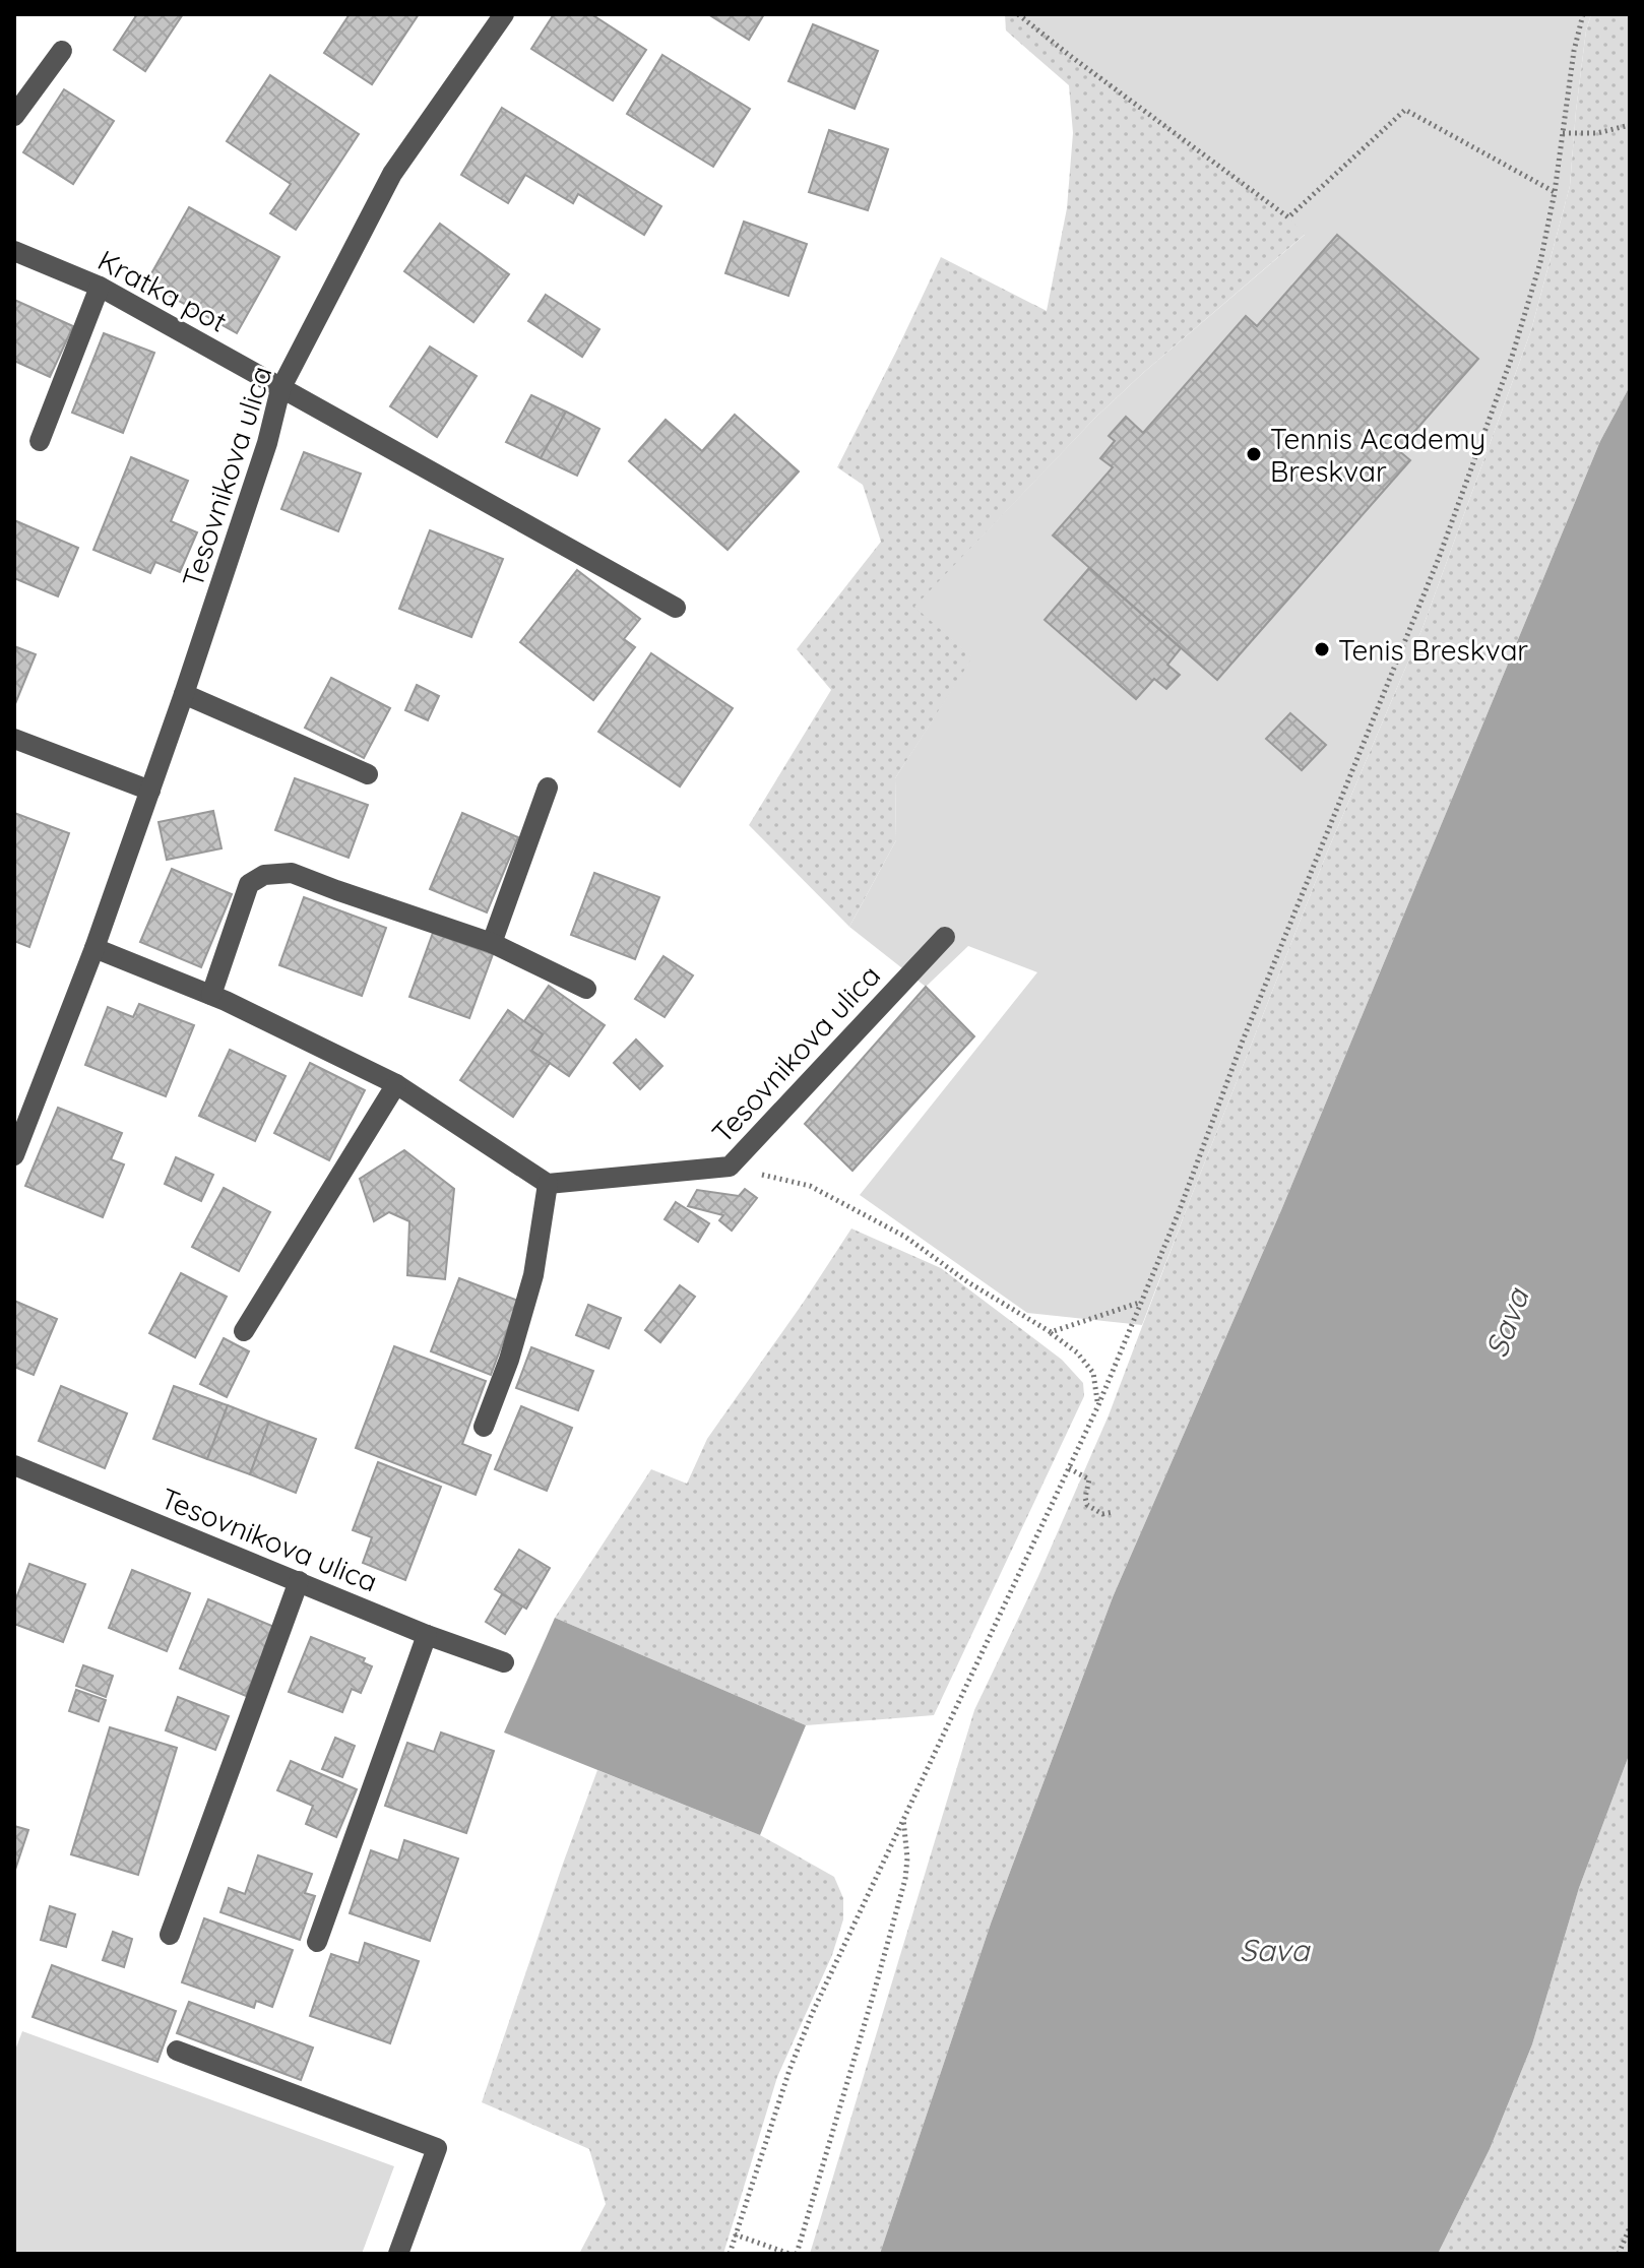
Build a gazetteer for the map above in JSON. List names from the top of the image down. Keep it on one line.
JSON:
{"streets":{"street":["Kratka pot","Tesovnikova ulica"]},"crossings":[["Kratka pot","Tesovnikova ulica"]],"water":["Sava"],"places":["Tennis Academy Breskvar","Tenis Breskvar"]}
